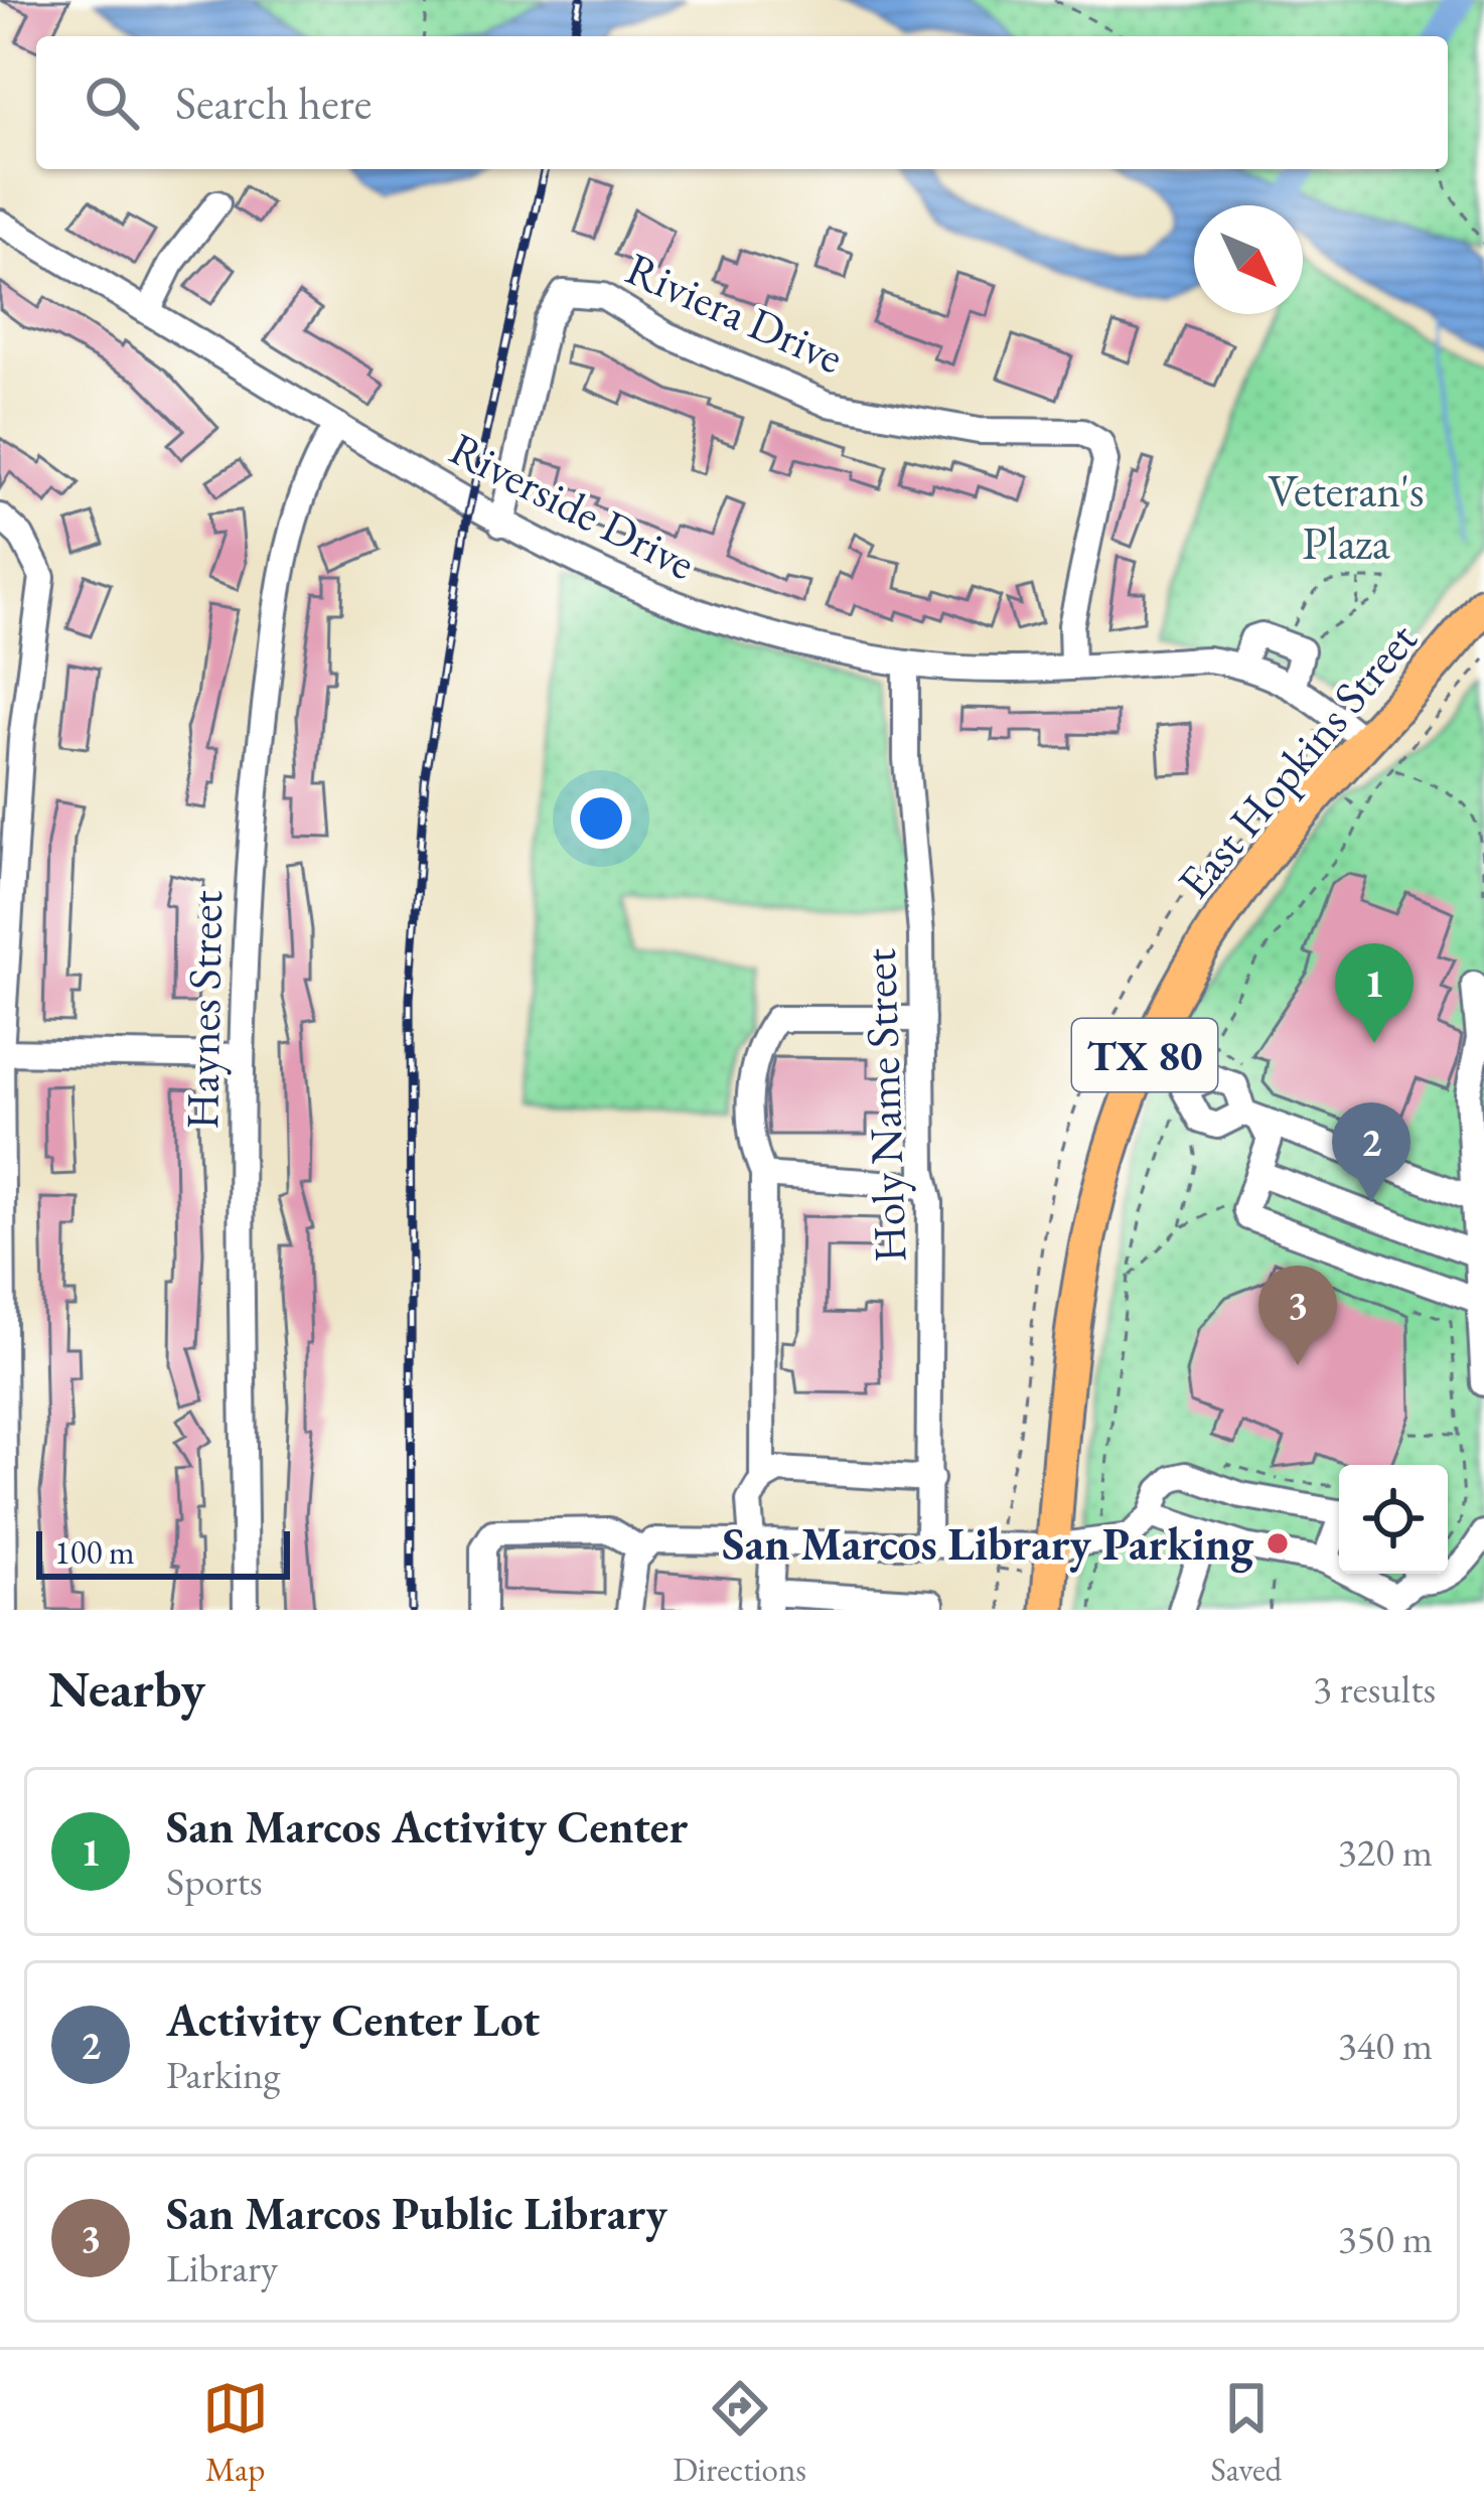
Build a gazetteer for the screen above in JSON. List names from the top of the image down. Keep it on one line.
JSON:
{"streets":{"main road":["East Hopkins Street","TX 80"],"street":["Riviera Drive","Riverside Drive","Haynes Street","Holy Name Street"]},"crossings":[["Riviera Drive","Riverside Drive"],["Riverside Drive","East Hopkins Street"],["Riverside Drive","Haynes Street"],["Riverside Drive","Holy Name Street"]],"parks":["Veteran's Plaza"],"places":["San Marcos Library Parking"],"scale_bar":"100 m","north":"bottom right","page":{"search":"Search here","pins":["1","2","3"],"scale":"100 m","heading":["Nearby","3 results"],"list":[{"mark":"1","name":"San Marcos Activity Center","note":"Sports","value":"320 m"},{"mark":"2","name":"Activity Center Lot","note":"Parking","value":"340 m"},{"mark":"3","name":"San Marcos Public Library","note":"Library","value":"350 m"}],"nav":["Map","Directions","Saved"]}}
